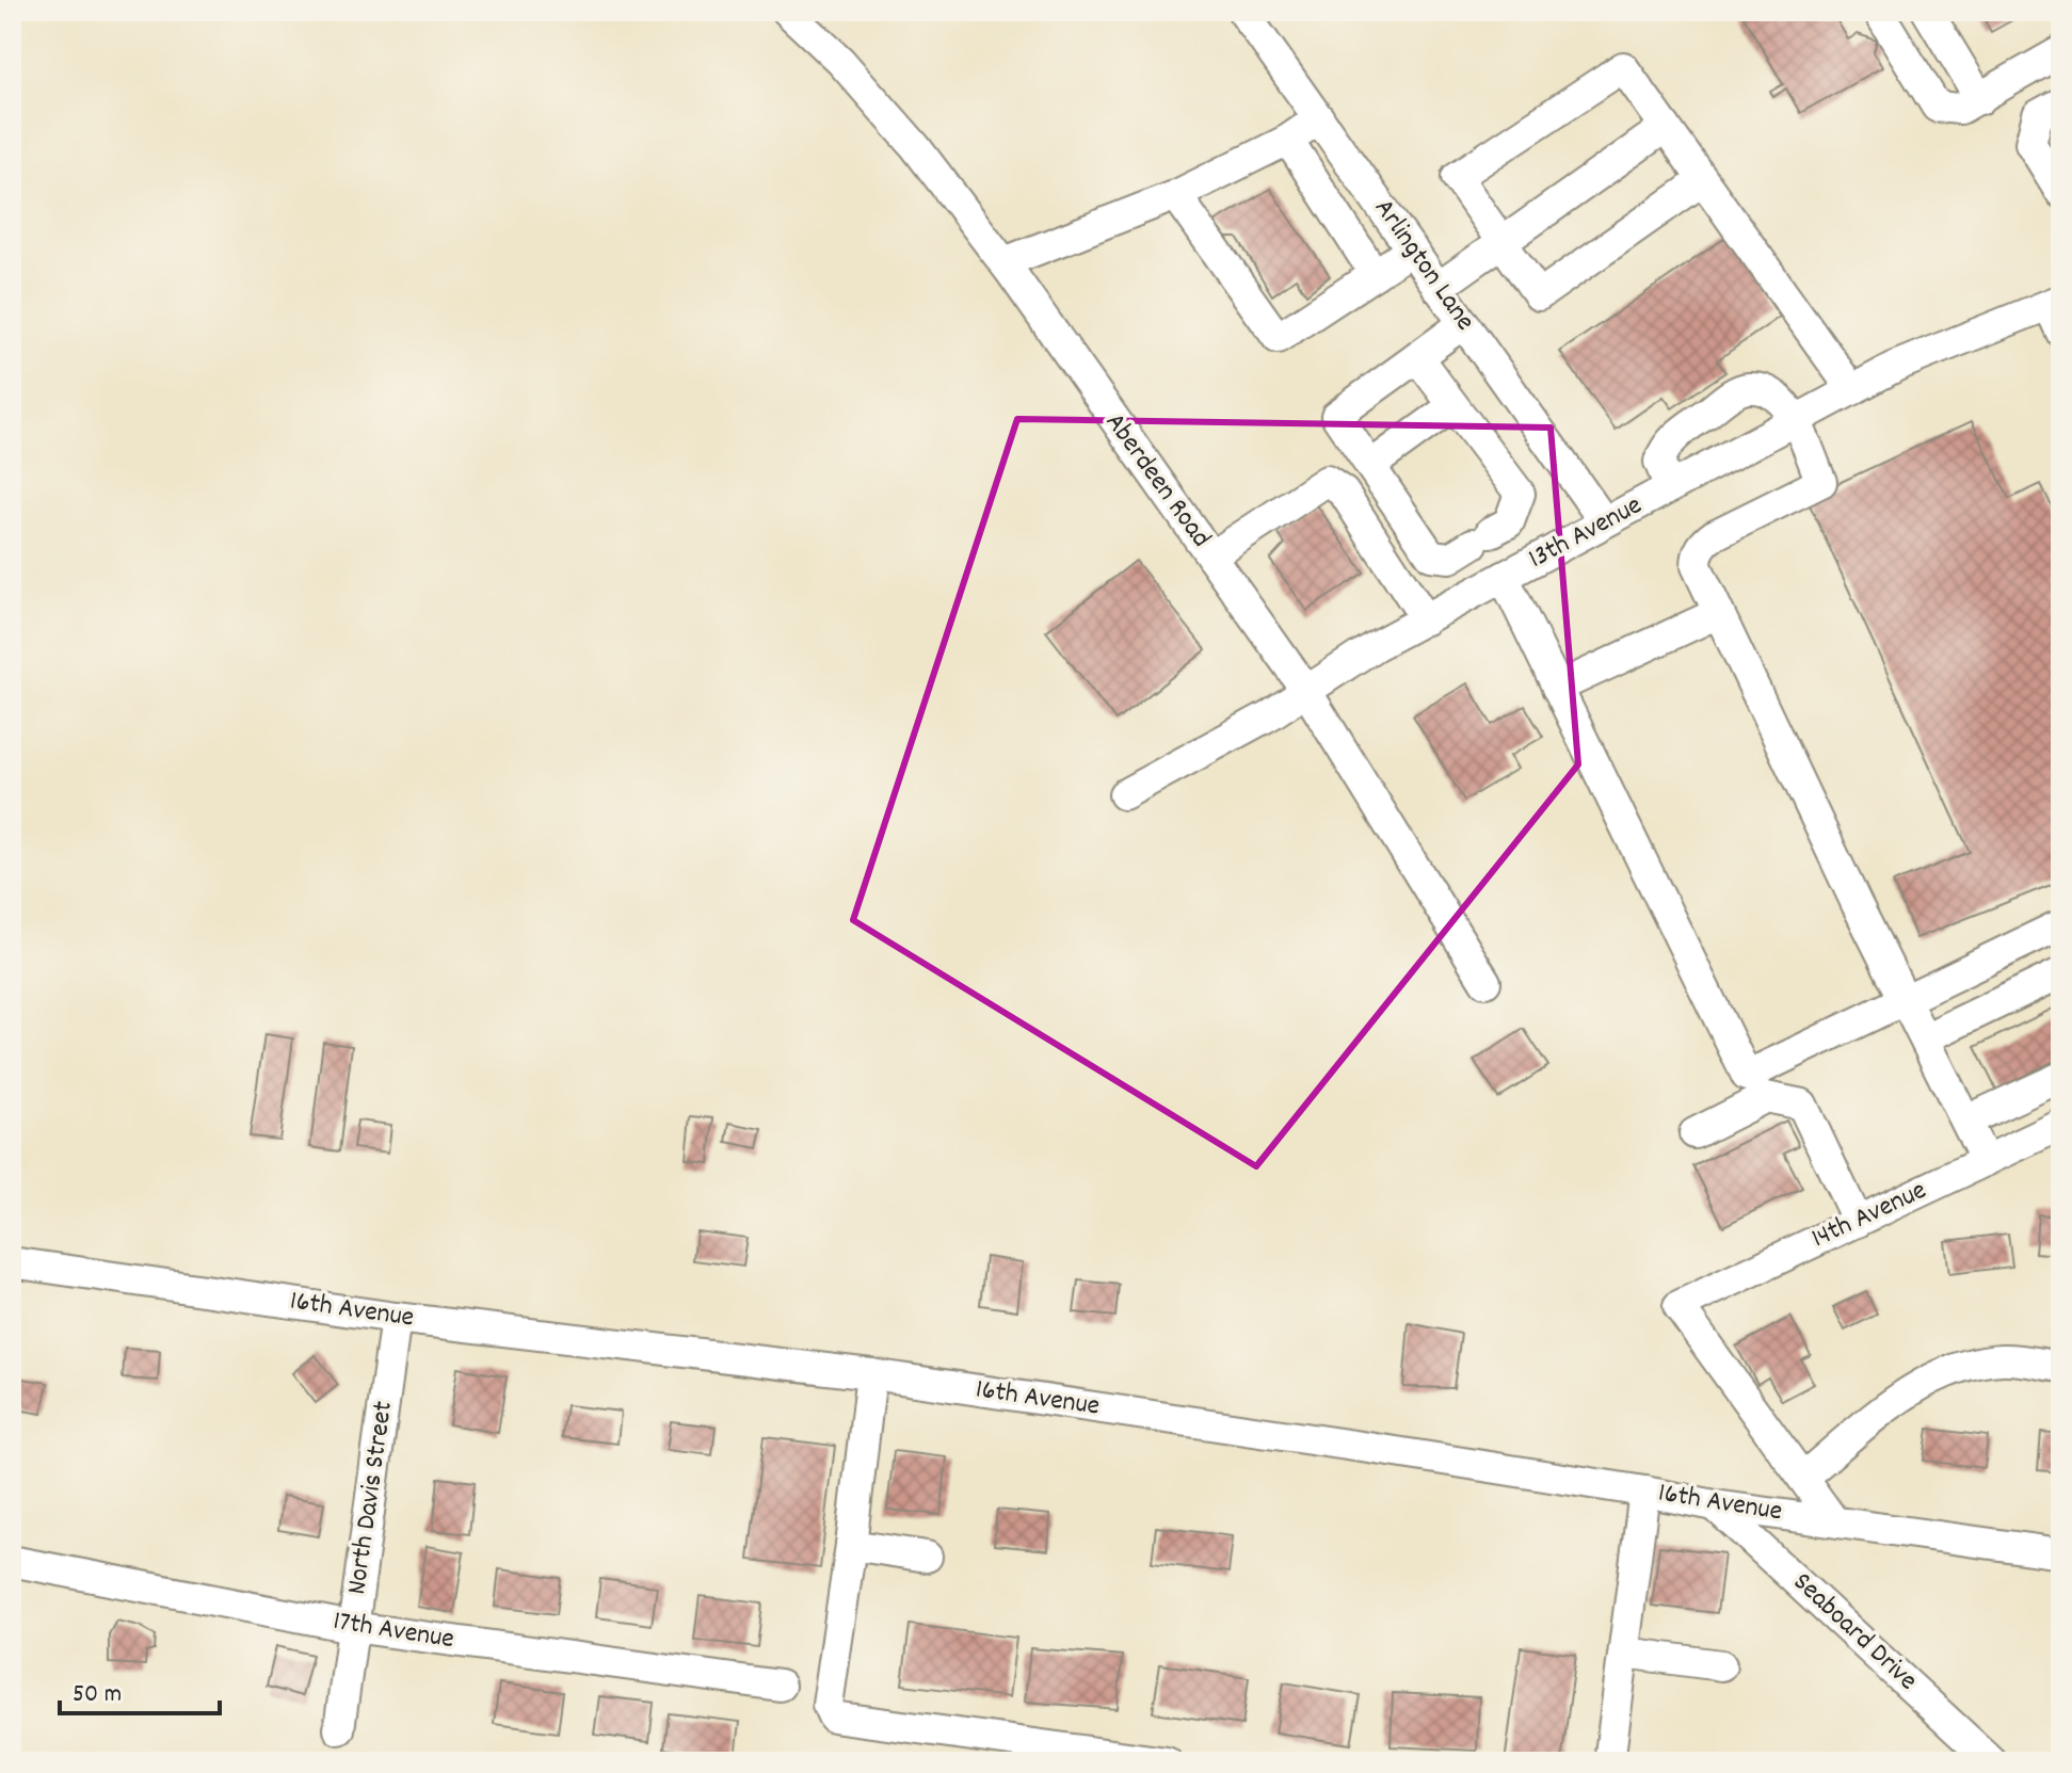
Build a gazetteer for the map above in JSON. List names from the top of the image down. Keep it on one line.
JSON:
{"streets":{"street":["Arlington Lane","Aberdeen Road","13th Avenue","14th Avenue","16th Avenue","North Davis Street","17th Avenue","Seaboard Drive"]},"crossings":[["Arlington Lane","13th Avenue"],["Aberdeen Road","13th Avenue"],["16th Avenue","North Davis Street"],["16th Avenue","Seaboard Drive"],["North Davis Street","17th Avenue"]],"scale_bar":"50 m"}
